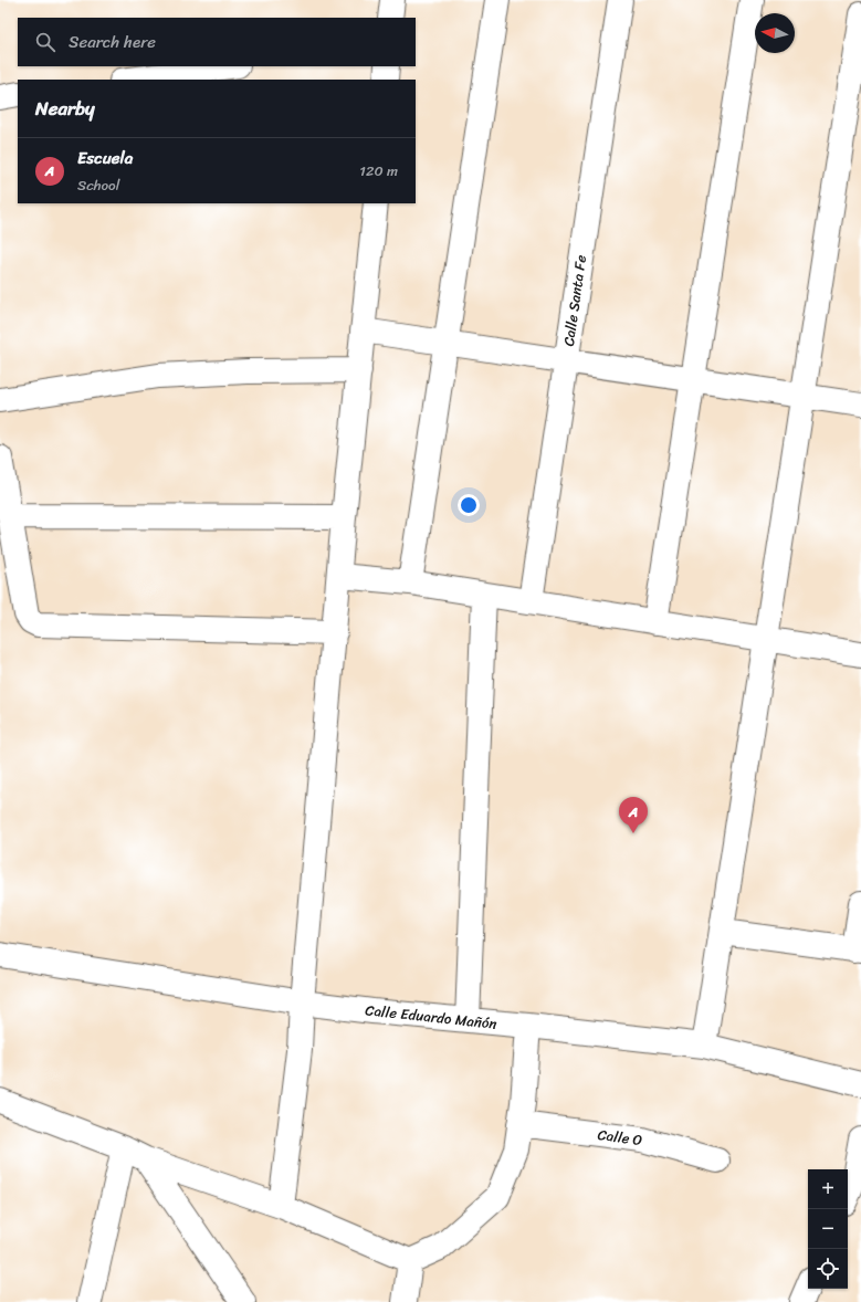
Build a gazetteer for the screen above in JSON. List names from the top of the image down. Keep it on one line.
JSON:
{"streets":{"street":["Calle Santa Fe","Calle Eduardo Mañón","Calle O"]},"north":"left","page":{"search":"Search here","heading":"Nearby","list":[{"mark":"A","name":"Escuela","note":"School","value":"120 m"}],"pins":"A","map_buttons":["+","−"]}}
